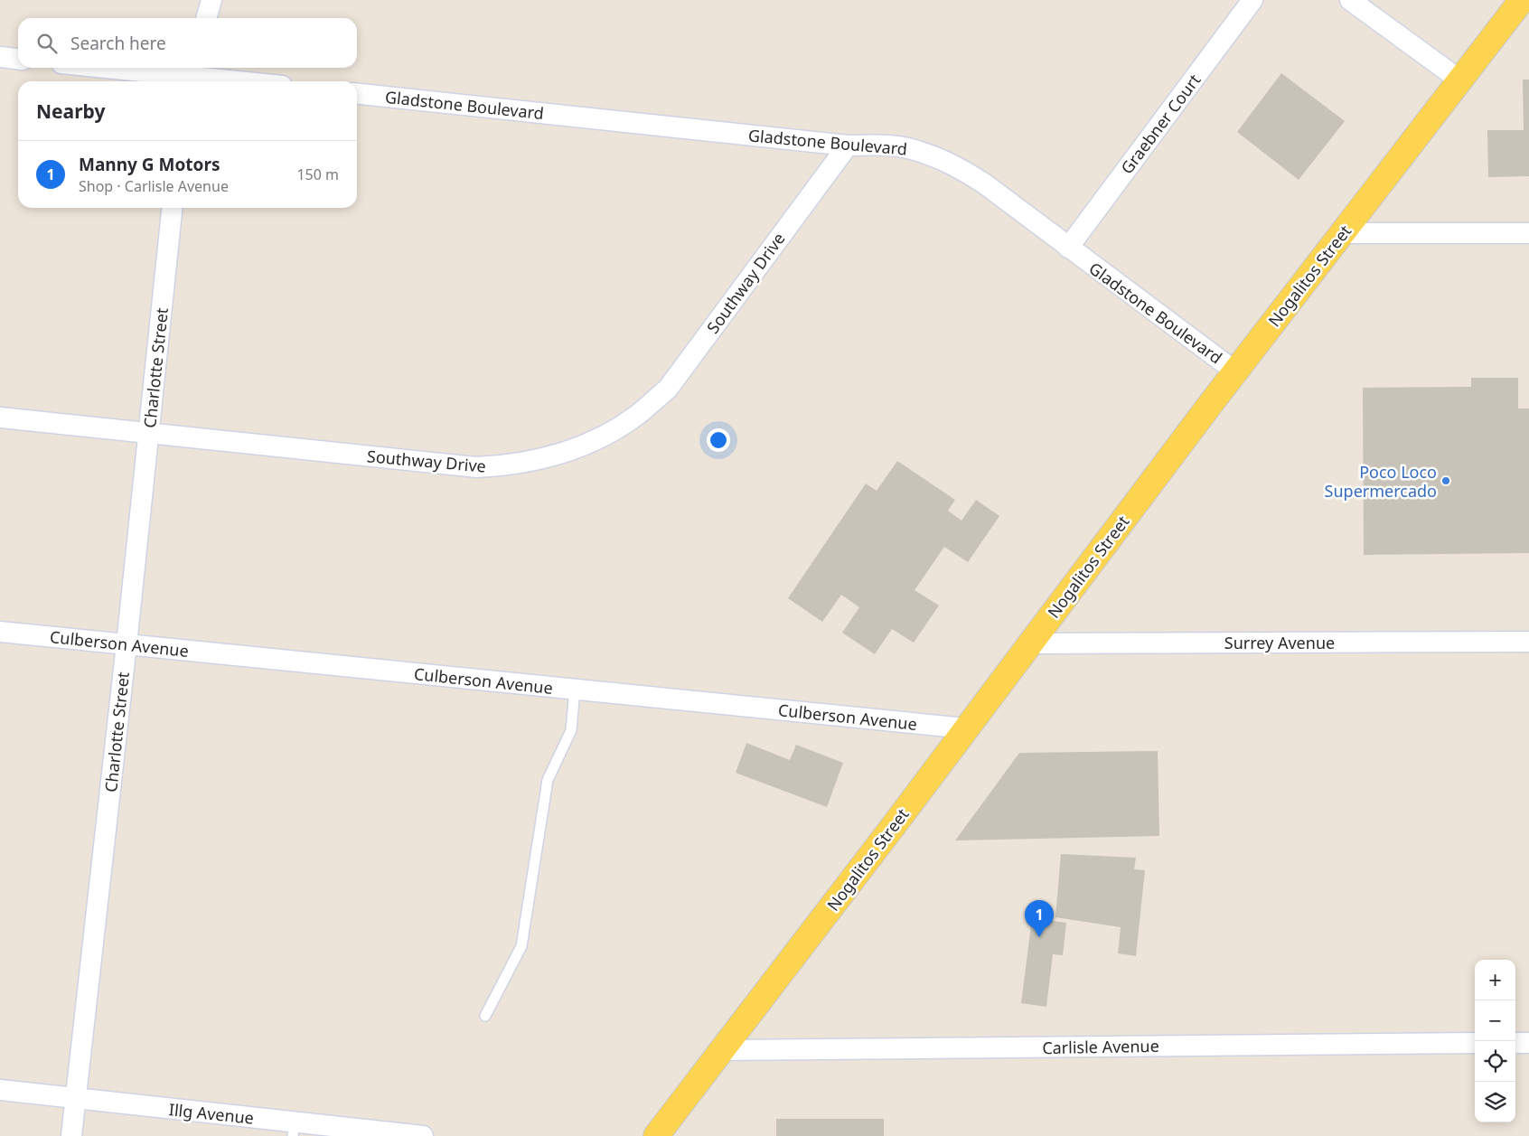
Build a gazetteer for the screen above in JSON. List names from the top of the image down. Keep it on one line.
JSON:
{"streets":{"main road":["Nogalitos Street"],"street":["Gladstone Boulevard","Graebner Court","Southway Drive","Charlotte Street","Surrey Avenue","Culberson Avenue","Carlisle Avenue","Illg Avenue"]},"crossings":[["Gladstone Boulevard","Graebner Court"],["Gladstone Boulevard","Nogalitos Street"],["Gladstone Boulevard","Southway Drive"],["Nogalitos Street","Surrey Avenue"],["Nogalitos Street","Culberson Avenue"],["Nogalitos Street","Carlisle Avenue"],["Southway Drive","Charlotte Street"],["Charlotte Street","Culberson Avenue"],["Charlotte Street","Illg Avenue"]],"places":["Poco Loco Supermercado"],"page":{"search":"Search here","heading":"Nearby","list":[{"mark":"1","name":"Manny G Motors","note":"Shop · Carlisle Avenue","value":"150 m"}],"pins":"1","map_buttons":["+","−"]}}
